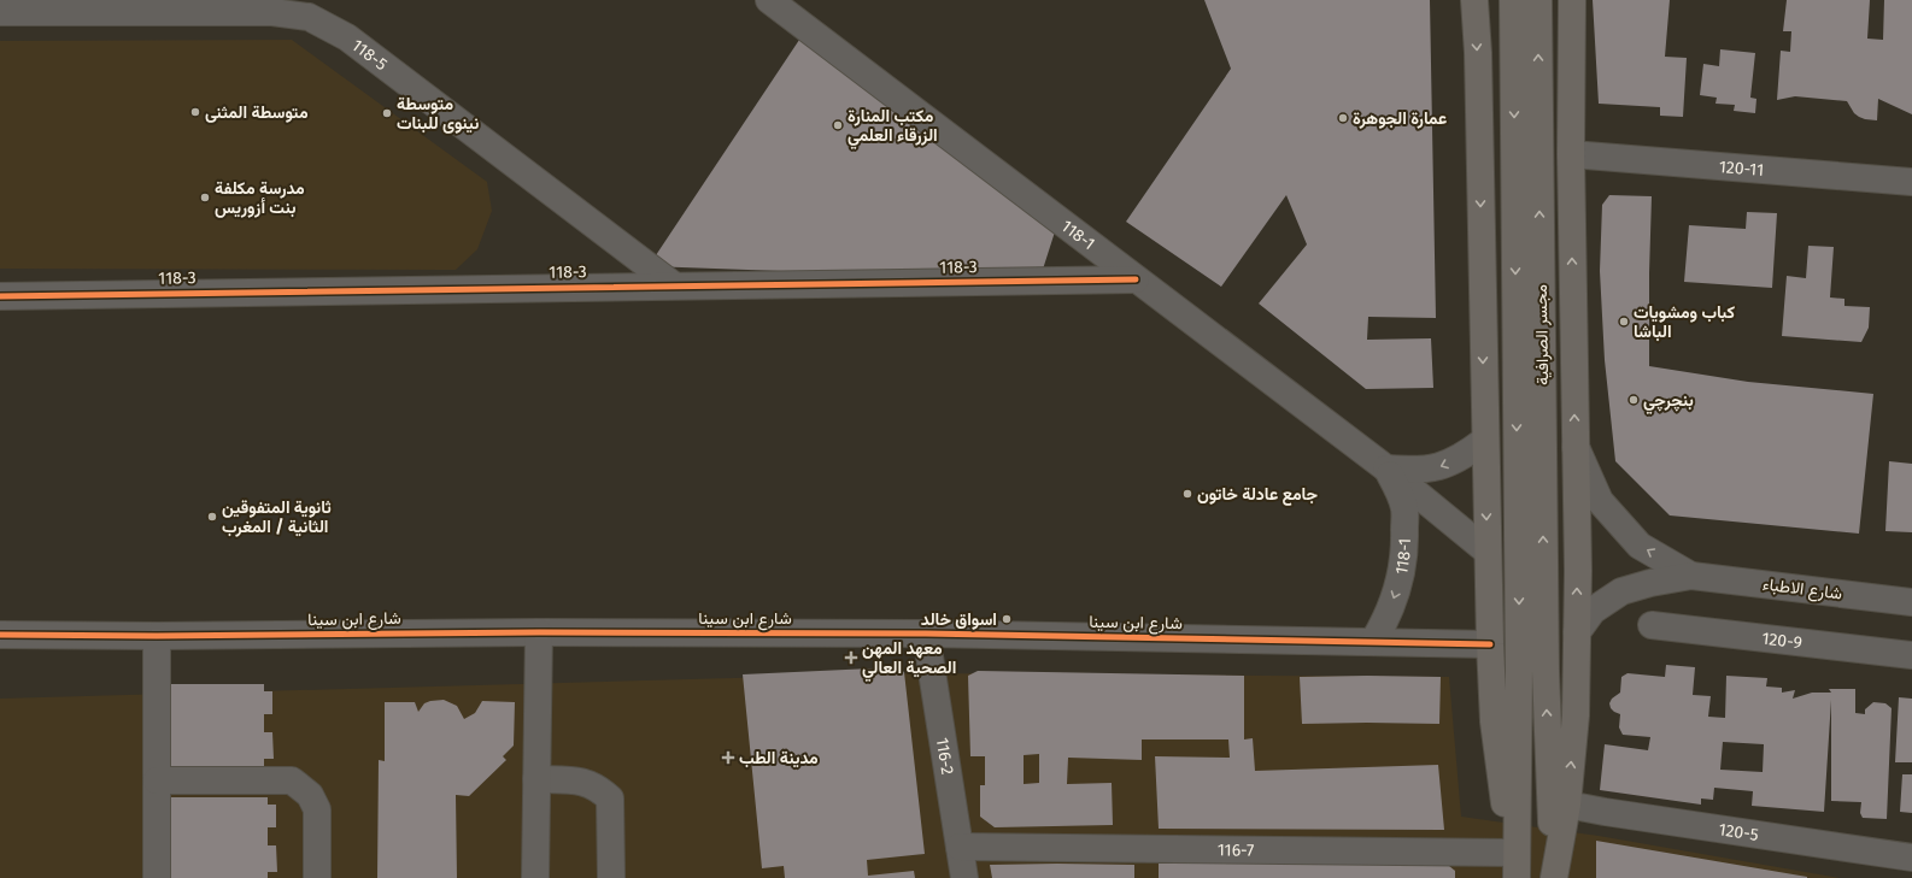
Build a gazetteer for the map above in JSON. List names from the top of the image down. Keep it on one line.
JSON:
{"streets":{"main road":["مجسر الصرافية"],"street":["118-5","120-11","118-1","118-3","شارع الاطباء","شارع ابن سينا","120-9","116-2","120-5","116-7"]},"crossings":[["118-5","118-3"],["118-1","118-3"],["118-1","شارع ابن سينا"],["شارع ابن سينا","116-2"],["116-2","116-7"]],"places":{"other":["متوسطة المثنى","متوسطة نينوى للبنات","عمارة الجوهرة","مكتب المنارة الزرقاء العلمي","مدرسة مكلفة بنت أزوريس","كباب ومشويات الباشا","بنچرچي","جامع عادلة خاتون","ثانوية المتفوقين الثانية / المغرب","اسواق خالد"],"health":["معهد المهن الصحية العالي","مدينة الطب"]}}
